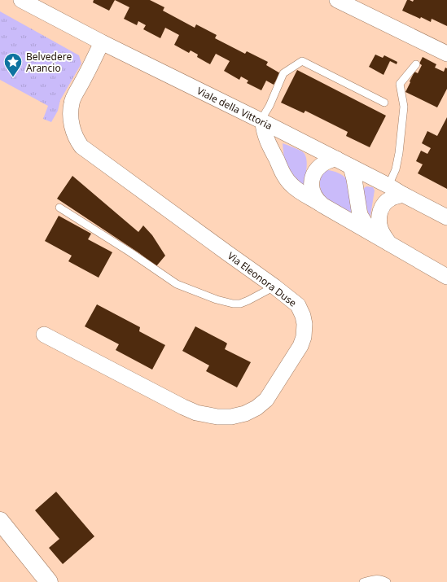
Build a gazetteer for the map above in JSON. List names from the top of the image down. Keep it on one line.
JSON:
{"streets":{"street":["Viale della Vittoria","Via Eleonora Duse"]},"crossings":[["Viale della Vittoria","Via Eleonora Duse"]],"places":{"place":["Belvedere Arancio"]}}
